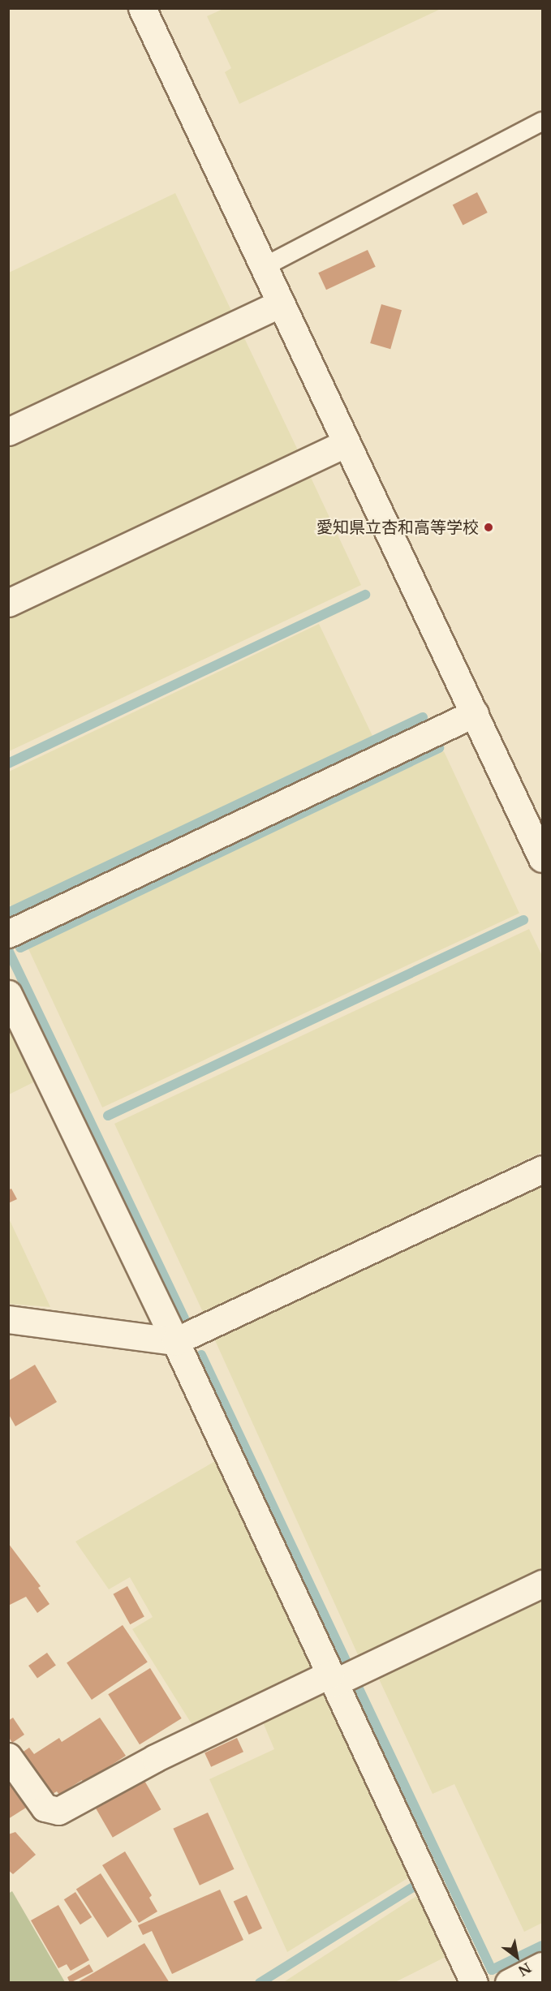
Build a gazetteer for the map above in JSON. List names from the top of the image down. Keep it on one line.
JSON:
{"places":["愛知県立杏和高等学校"],"north":"bottom right"}
